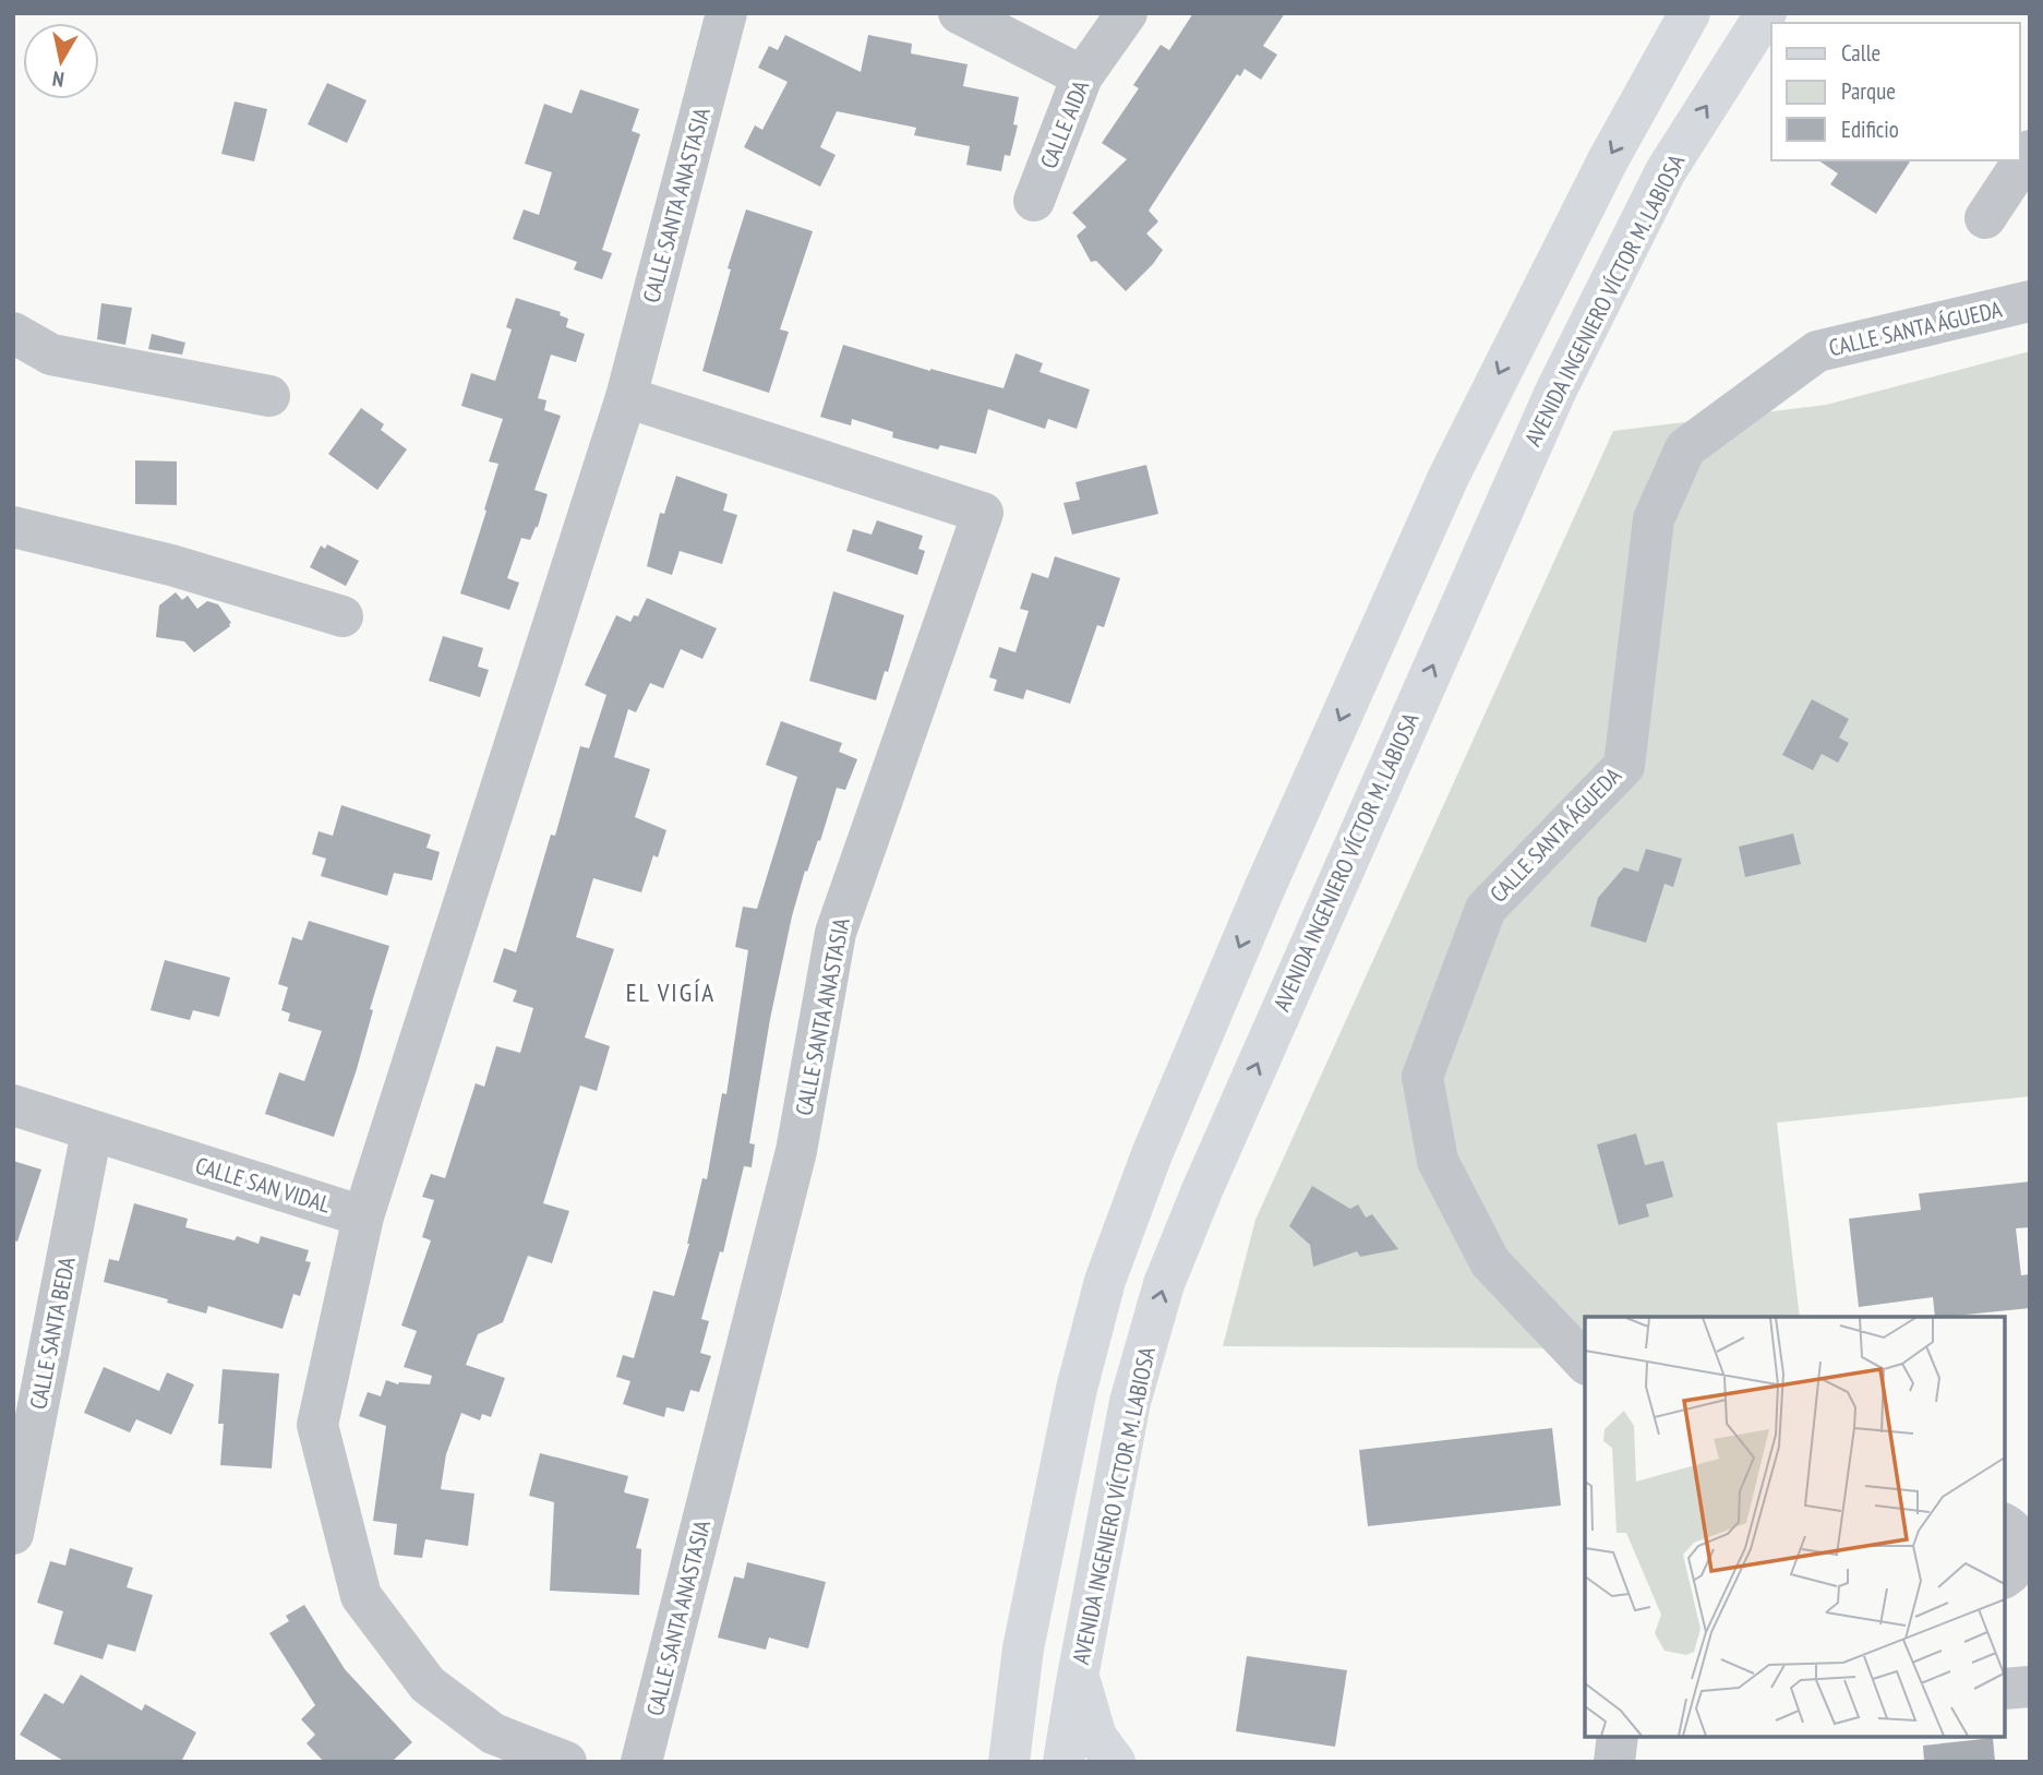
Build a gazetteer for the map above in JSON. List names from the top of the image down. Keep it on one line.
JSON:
{"streets":{"main road":["AVENIDA INGENIERO VÍCTOR M. LABIOSA"],"street":["CALLE AIDA","CALLE SANTA ANASTASIA","CALLE SANTA ÁGUEDA","CALLE SAN VIDAL","CALLE SANTA BEDA"]},"crossings":[["CALLE SANTA ANASTASIA","CALLE SAN VIDAL"],["CALLE SAN VIDAL","CALLE SANTA BEDA"]],"districts":["EL VIGÍA"],"legend":["Calle","Parque","Edificio"],"north":"bottom"}
